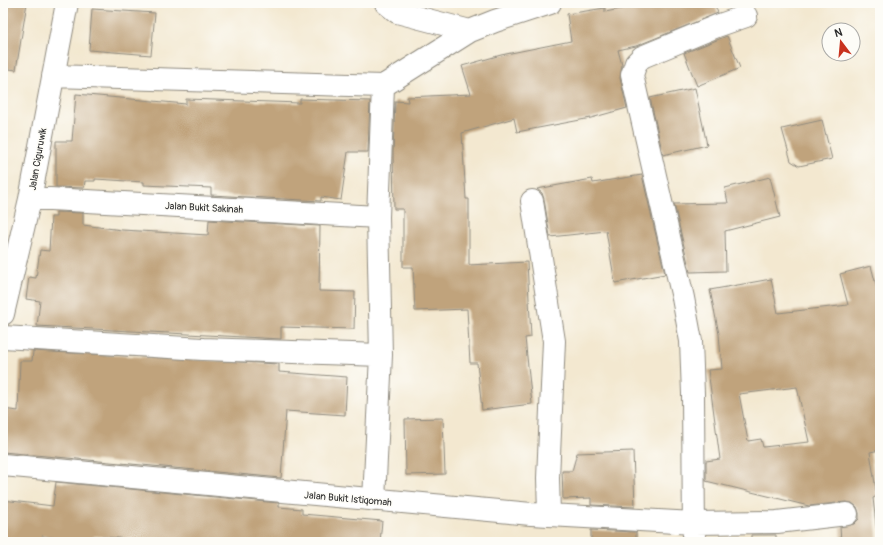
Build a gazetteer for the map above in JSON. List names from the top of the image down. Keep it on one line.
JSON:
{"streets":{"street":["Jalan Ciguruwik","Jalan Bukit Sakinah","Jalan Bukit Istiqomah"]},"crossings":[["Jalan Ciguruwik","Jalan Bukit Sakinah"]],"north":"top"}
